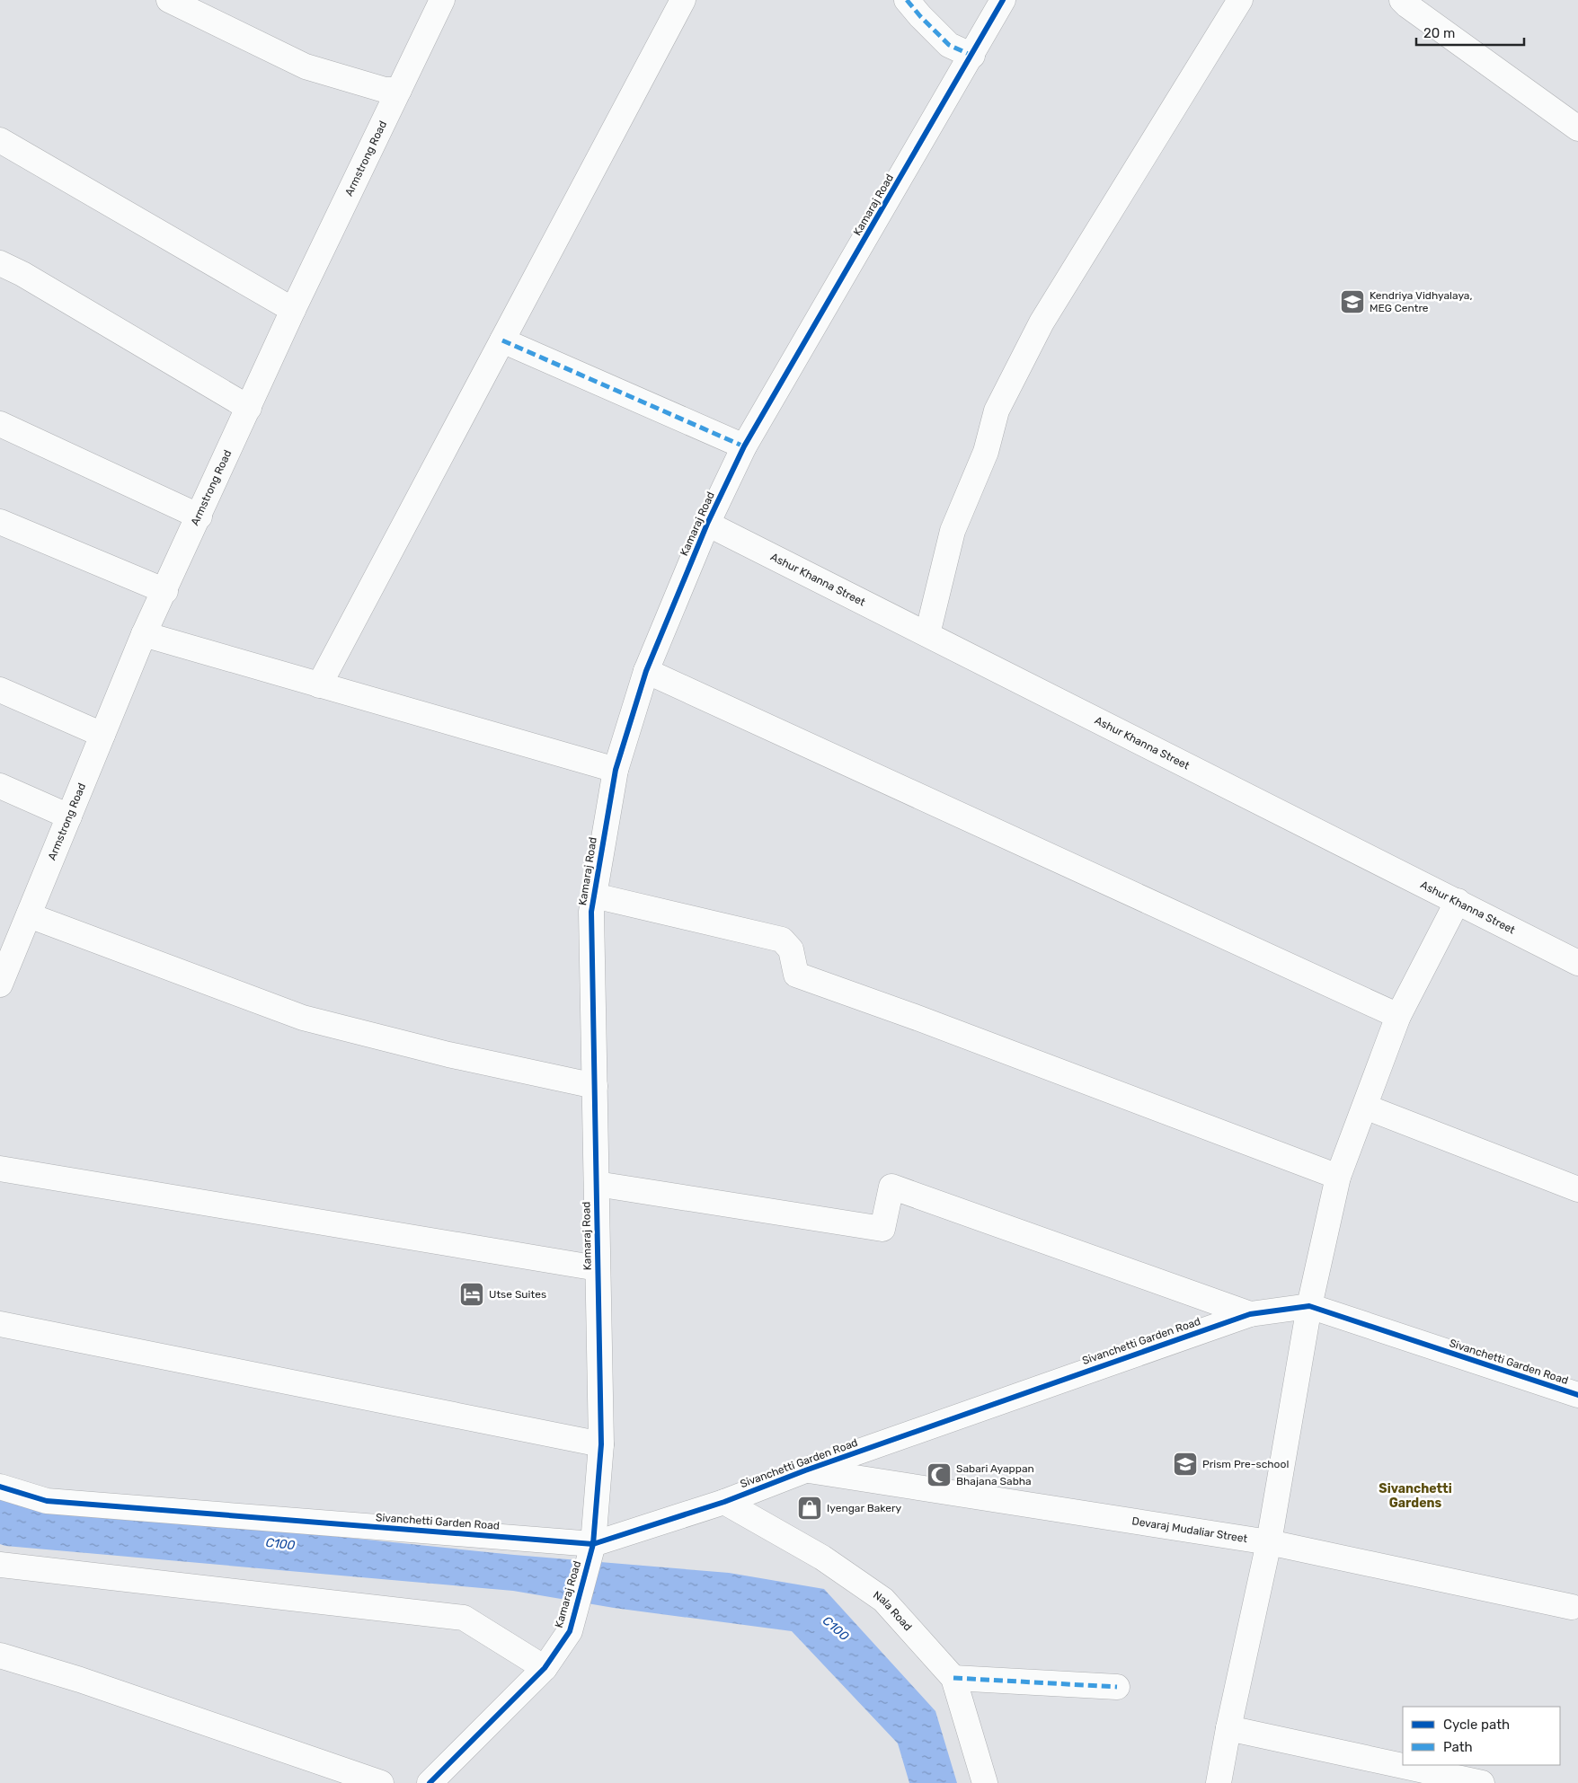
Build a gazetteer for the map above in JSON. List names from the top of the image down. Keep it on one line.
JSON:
{"streets":{"street":["Armstrong Road","Kamaraj Road","Ashur Khanna Street","Sivanchetti Garden Road","Devaraj Mudaliar Street","Nala Road"]},"crossings":[["Kamaraj Road","Ashur Khanna Street"],["Kamaraj Road","Sivanchetti Garden Road"],["Sivanchetti Garden Road","Devaraj Mudaliar Street"],["Sivanchetti Garden Road","Nala Road"]],"districts":["Sivanchetti Gardens"],"water":["C100"],"places":{"school or university":["Kendriya Vidhyalaya, MEG Centre","Prism Pre-school"],"hotel":["Utse Suites"],"mosque":["Sabari Ayappan Bhajana Sabha"],"shop":["Iyengar Bakery"]},"legend":["Cycle path","Path"],"scale_bar":"20 m"}
